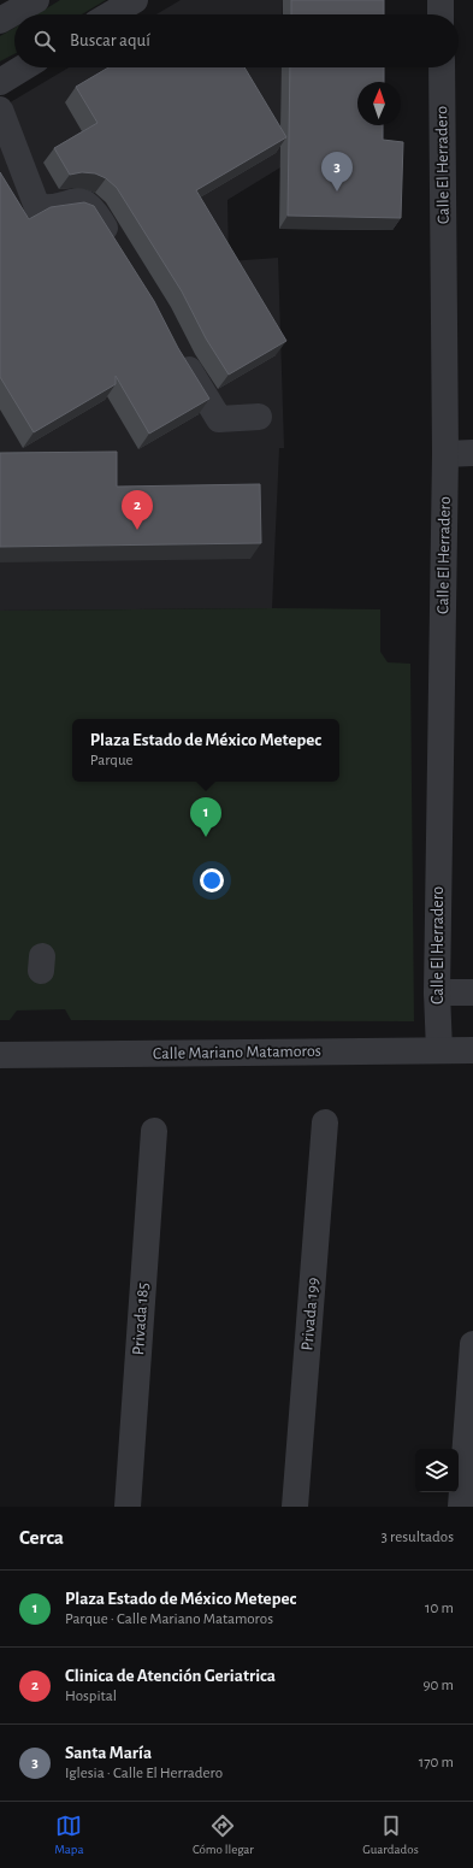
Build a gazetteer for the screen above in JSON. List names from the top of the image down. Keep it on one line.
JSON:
{"streets":{"street":["Calle El Herradero","Calle Mariano Matamoros","Privada 199","Privada 185"]},"crossings":[["Calle El Herradero","Calle Mariano Matamoros"]],"north":"top","page":{"search":"Buscar aquí","pins":["3","2","1"],"popup":["Plaza Estado de México Metepec","Parque"],"heading":["Cerca","3 resultados"],"list":[{"mark":"1","name":"Plaza Estado de México Metepec","note":"Parque · Calle Mariano Matamoros","value":"10 m"},{"mark":"2","name":"Clinica de Atención Geriatrica","note":"Hospital","value":"90 m"},{"mark":"3","name":"Santa María","note":"Iglesia · Calle El Herradero","value":"170 m"}],"nav":["Mapa","Cómo llegar","Guardados"]}}
